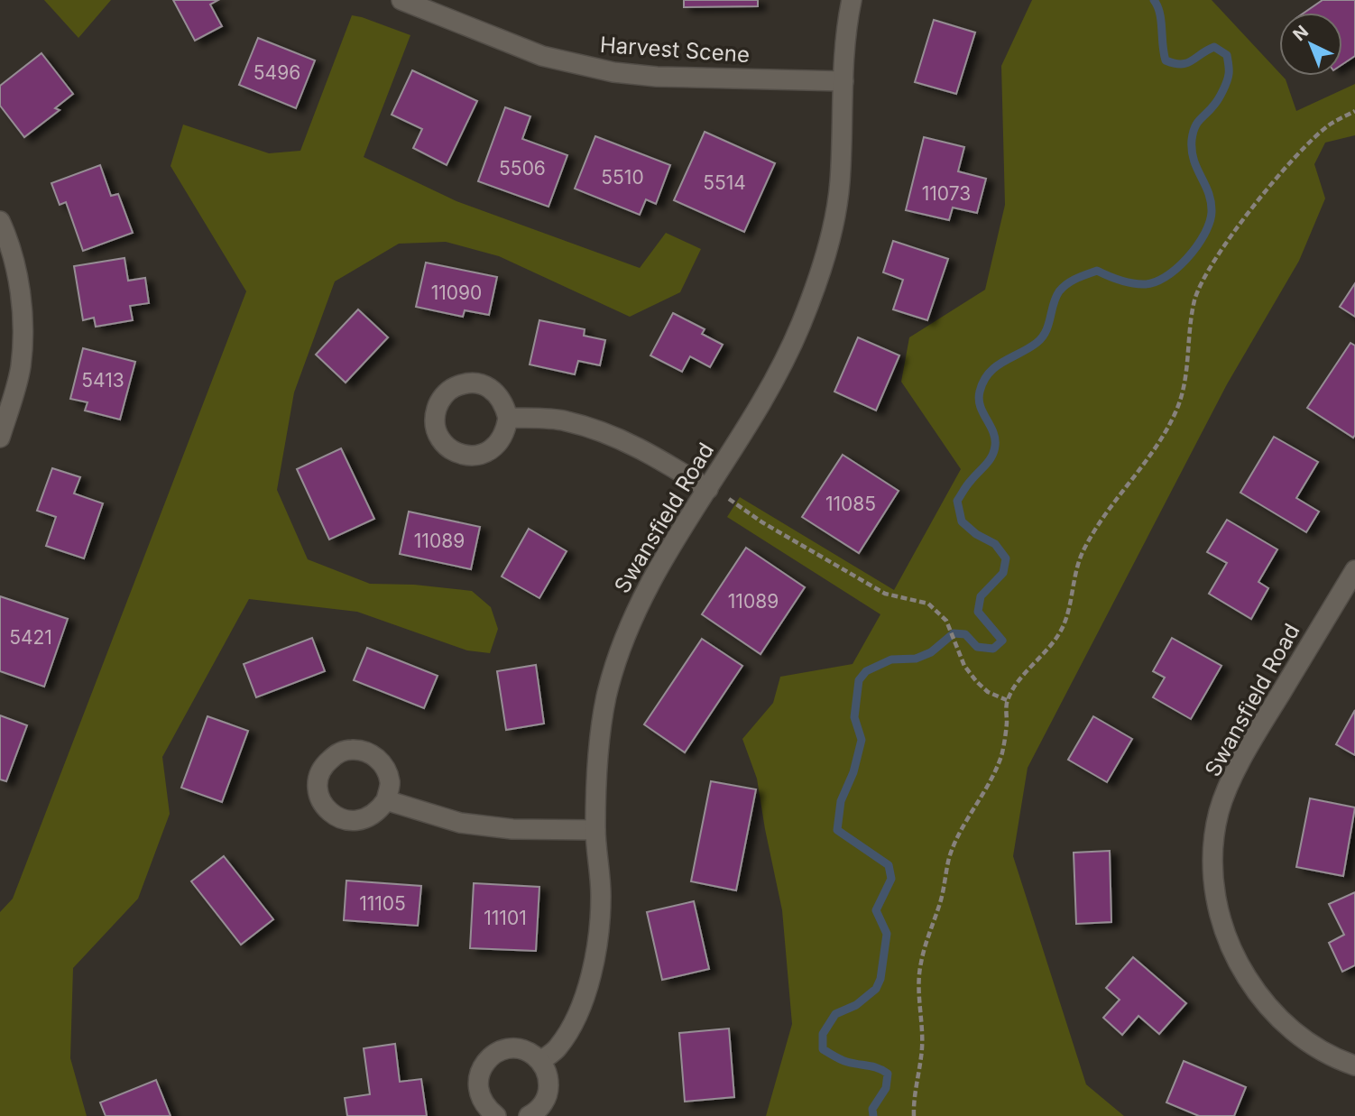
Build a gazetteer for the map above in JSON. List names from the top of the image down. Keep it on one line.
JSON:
{"streets":{"street":["Harvest Scene","Swansfield Road"]},"crossings":[["Harvest Scene","Swansfield Road"]],"house_numbers":["5496","5506","5510","5514","11073","11090","5413","11085","11089","11089","5421","11105","11101"],"north":"top left"}
